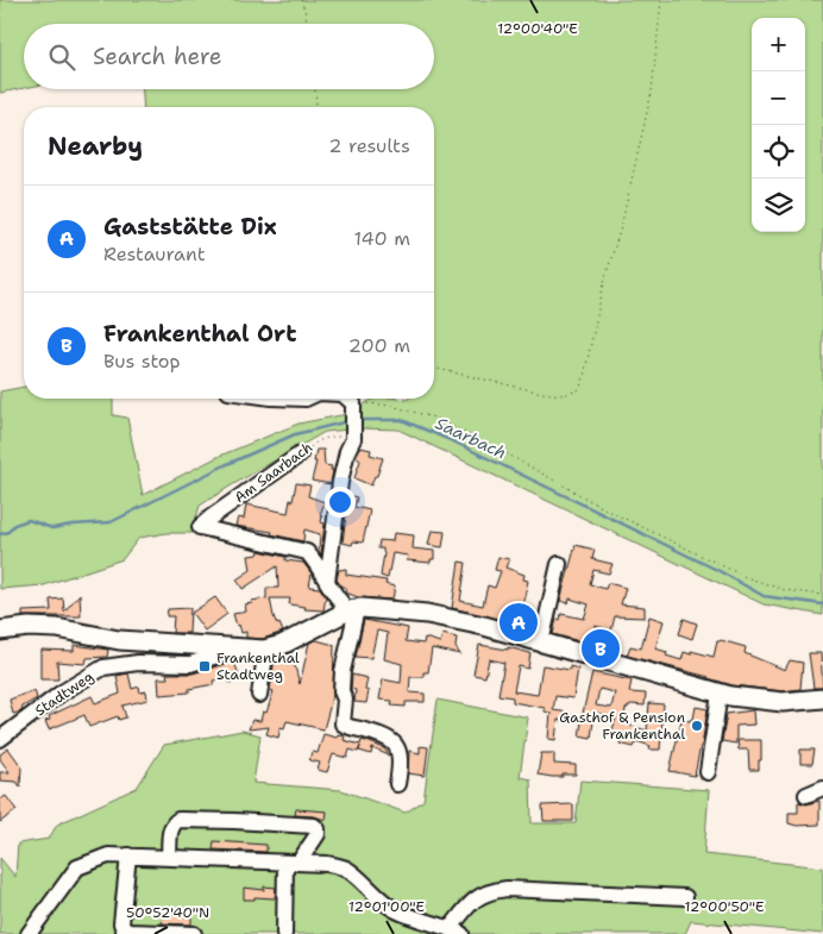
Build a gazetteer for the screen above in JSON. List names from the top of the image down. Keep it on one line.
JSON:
{"streets":{"street":["Am Saarbach","Stadtweg"]},"water":["Saarbach"],"places":{"transit":["Frankenthal Stadtweg"],"other":["Gasthof & Pension Frankenthal"]},"page":{"map_buttons":["+","−"],"search":"Search here","heading":["Nearby","2 results"],"list":[{"mark":"A","name":"Gaststätte Dix","note":"Restaurant","value":"140 m"},{"mark":"B","name":"Frankenthal Ort","note":"Bus stop","value":"200 m"}],"pins":["A","B"]},"coordinates":["12°00'40\"E","12°01'00\"E","12°00'50\"E","50°52'40\"N"]}
